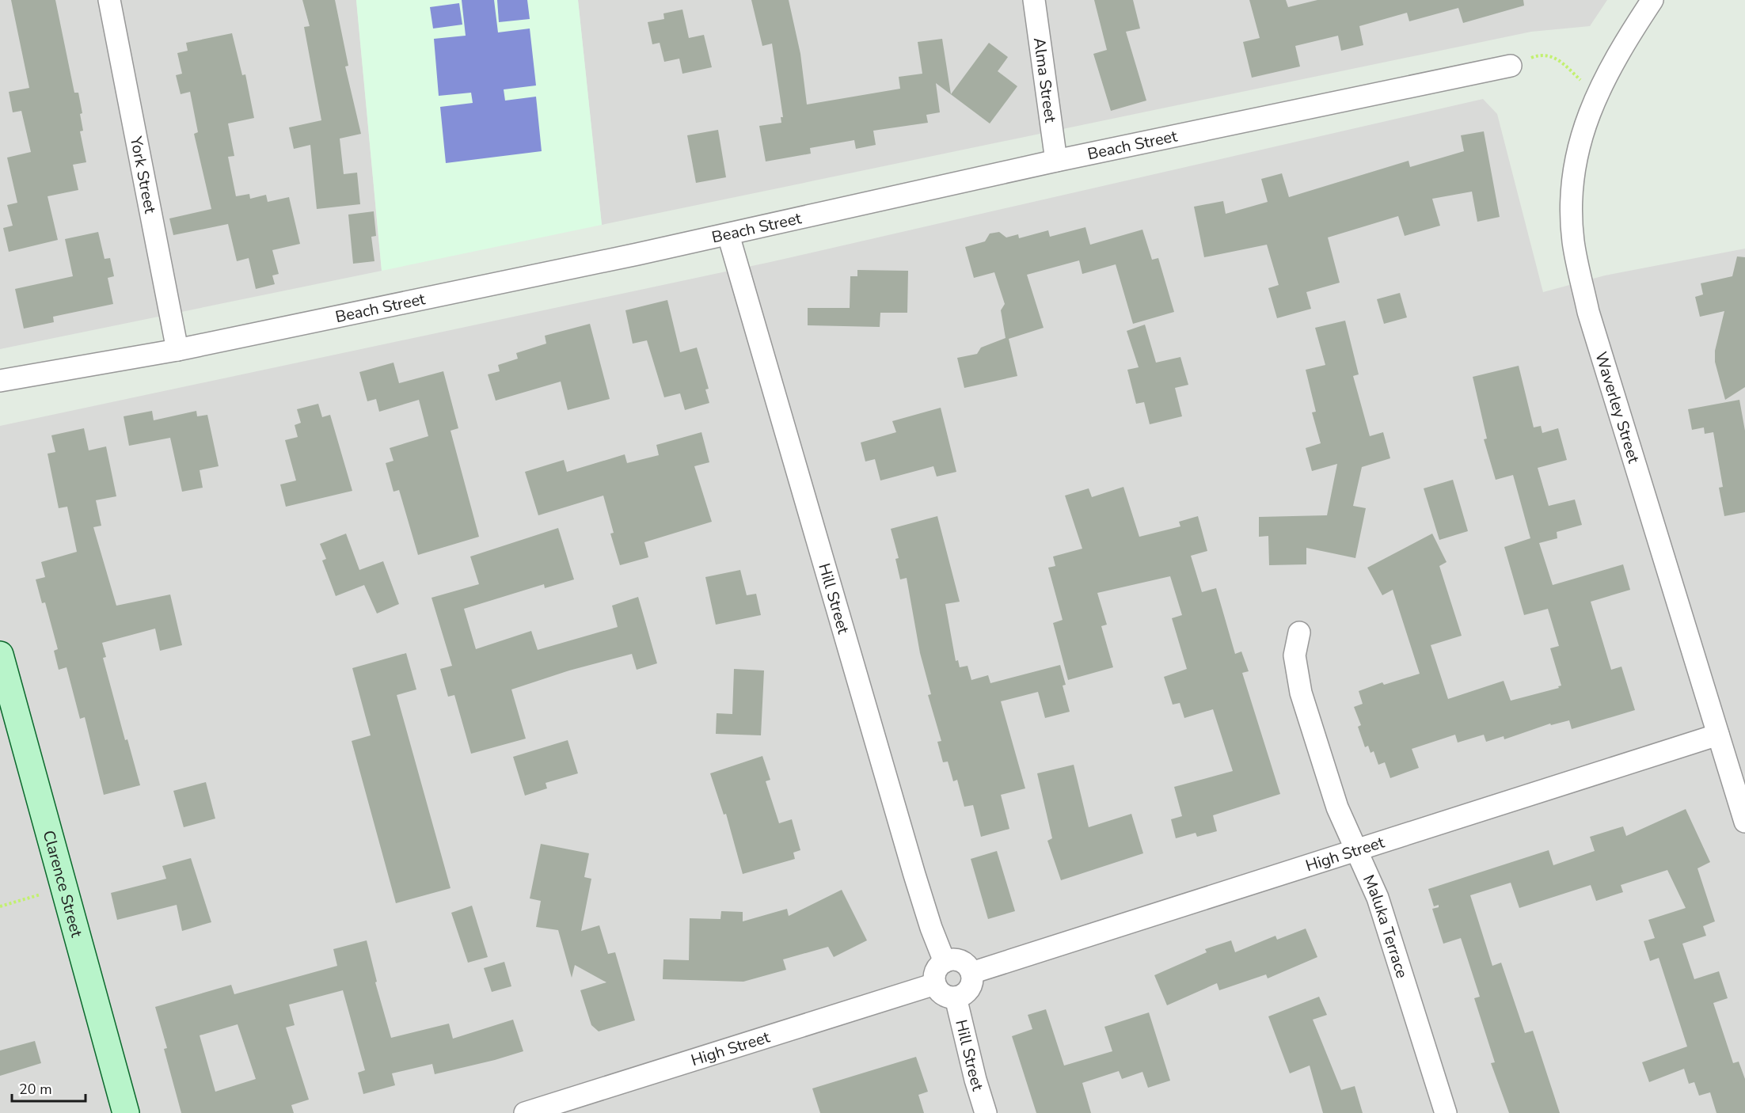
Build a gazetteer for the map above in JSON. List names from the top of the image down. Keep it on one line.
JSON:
{"streets":{"main road":["Clarence Street"],"street":["Alma Street","Beach Street","York Street","Waverley Street","Hill Street","High Street","Maluka Terrace"]},"crossings":[["Alma Street","Beach Street"],["Beach Street","York Street"],["Beach Street","Hill Street"],["Waverley Street","High Street"],["Hill Street","High Street"],["High Street","Maluka Terrace"]],"scale_bar":"20 m"}
